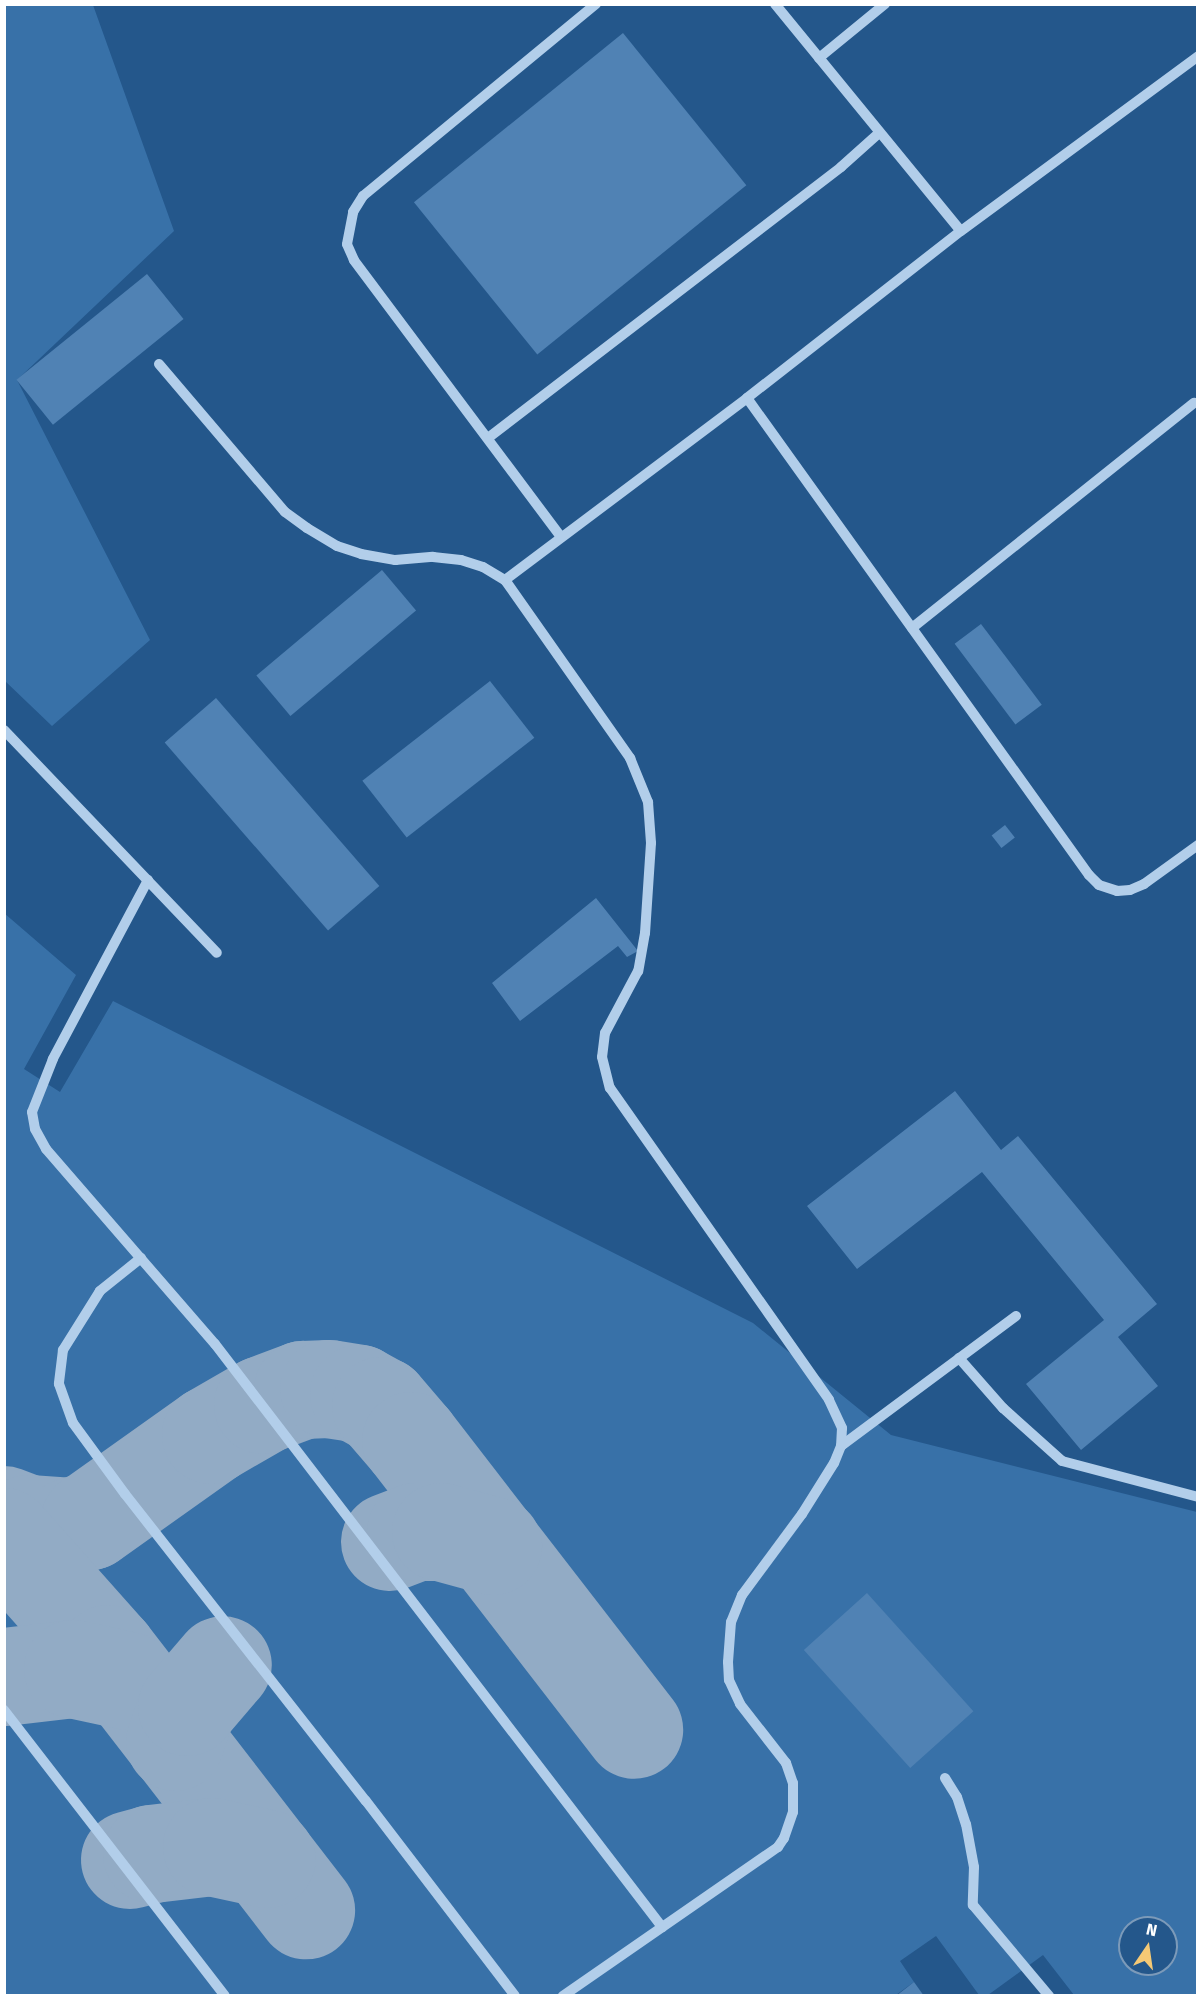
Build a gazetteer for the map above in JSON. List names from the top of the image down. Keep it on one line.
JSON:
{"north":"top"}
